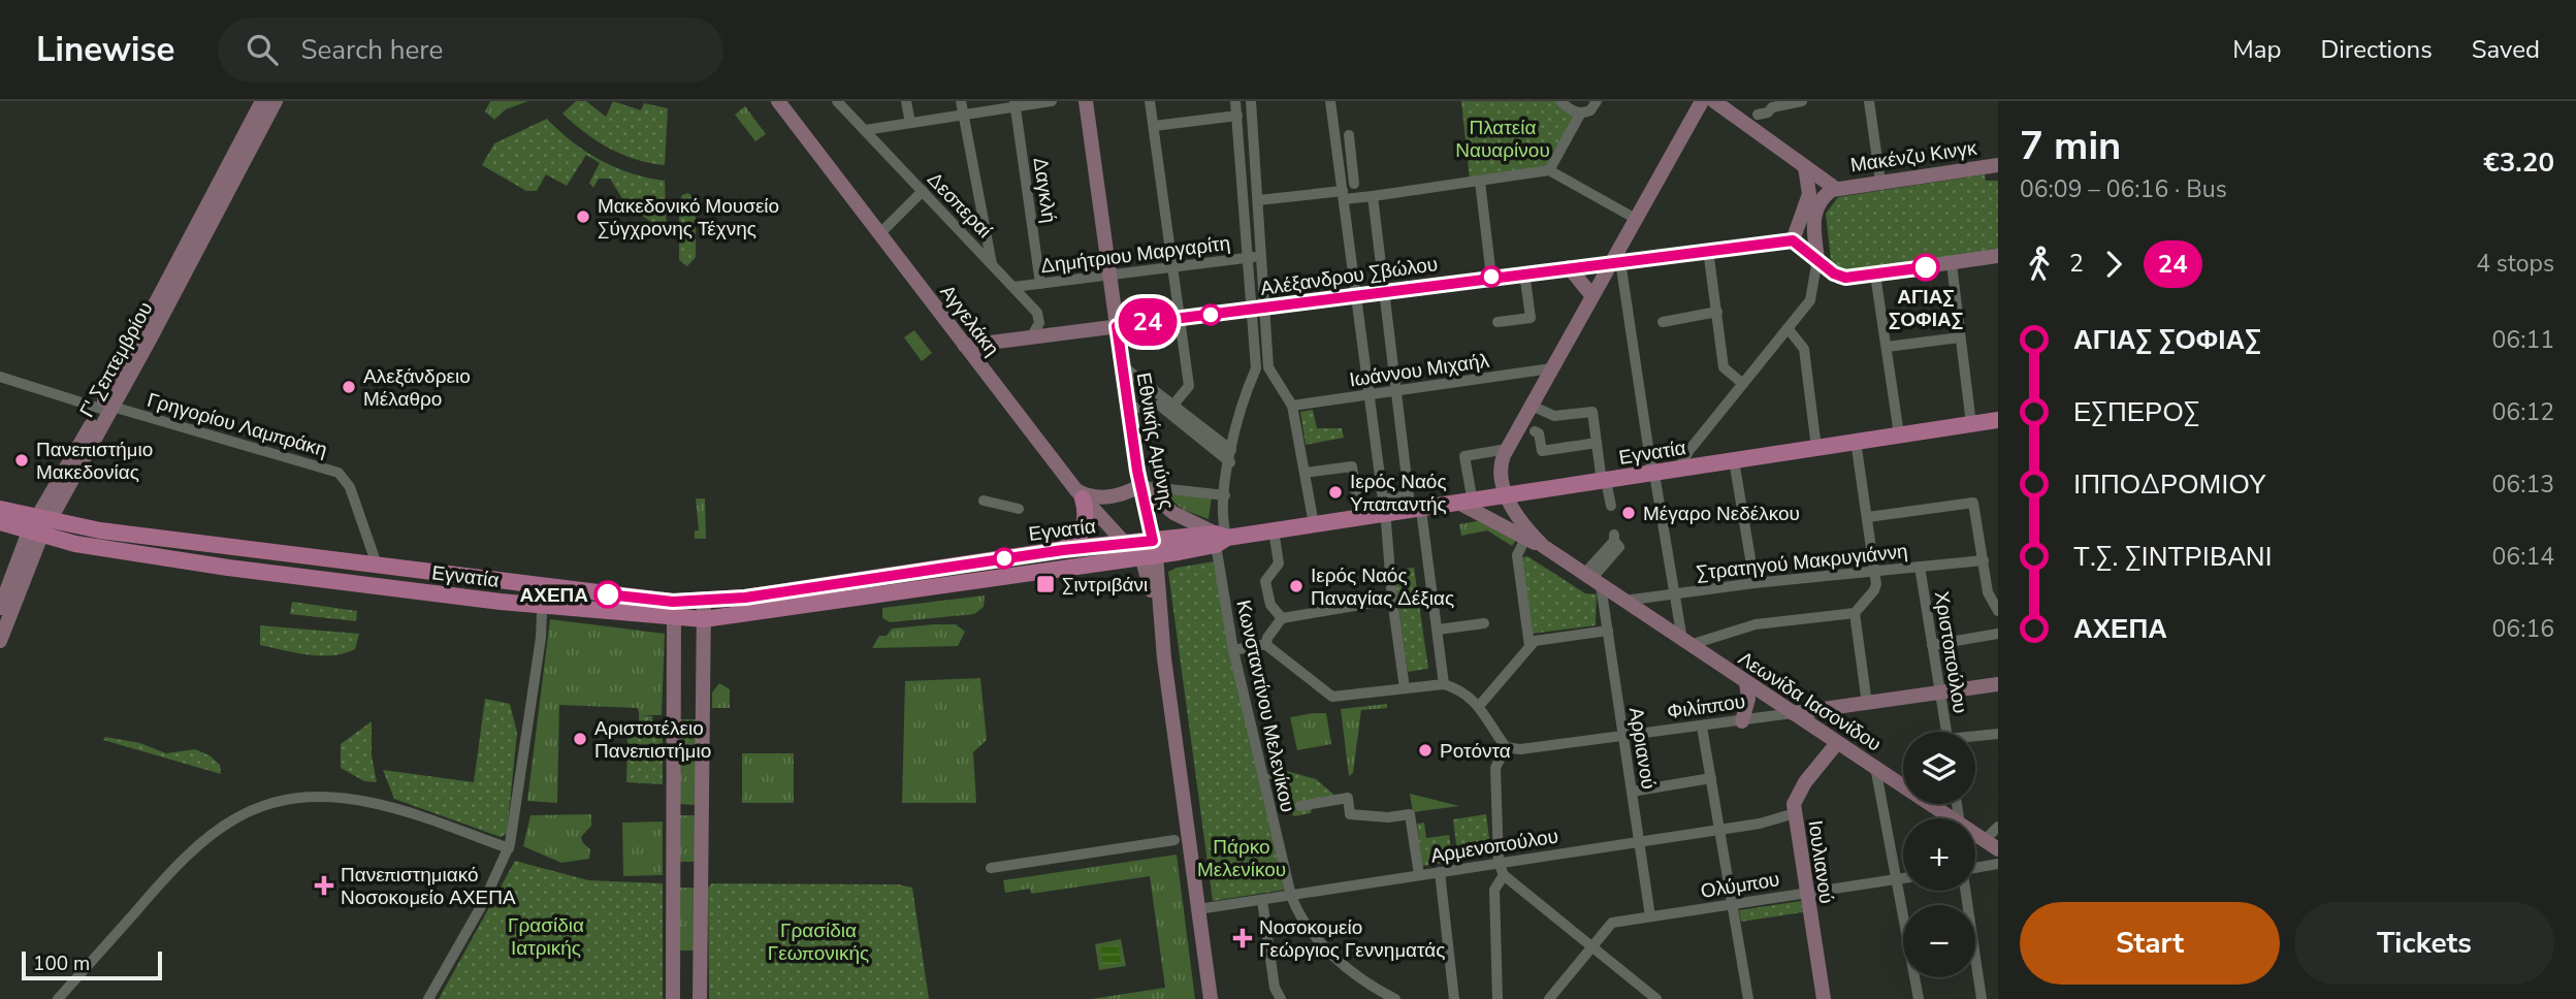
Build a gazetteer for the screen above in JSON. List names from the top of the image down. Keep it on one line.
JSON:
{"streets":{"main road":["Μακένζυ Κινγκ","Αλέξανδρου Σβώλου","Αγγελάκη","Γ' Σεπτεμβρίου","Εθνικής Αμύνης","Εγνατία","Λεωνίδα Ιασονίδου","Φιλίππου","Ιουλιανού"],"street":["Δαγκλή","Δεσπεραί","Δημήτριου Μαργαρίτη","Ιωάννου Μιχαήλ","Γρηγορίου Λαμπράκη","Στρατηγού Μακρυγιάννη","Χριστοπούλου","Κωνσταντίνου Μελενίκου","Αρριανού","Αρμενοπούλου","Ολύμπου"]},"crossings":[["Δαγκλή","Δημήτριου Μαργαρίτη"],["Δεσπεραί","Δημήτριου Μαργαρίτη"],["Δεσπεραί","Αλέξανδρου Σβώλου"],["Δημήτριου Μαργαρίτη","Εθνικής Αμύνης"],["Αλέξανδρου Σβώλου","Αγγελάκη"],["Αλέξανδρου Σβώλου","Εθνικής Αμύνης"],["Αγγελάκη","Εθνικής Αμύνης"],["Αγγελάκη","Εγνατία"],["Γ' Σεπτεμβρίου","Γρηγορίου Λαμπράκη"],["Γ' Σεπτεμβρίου","Εγνατία"],["Γρηγορίου Λαμπράκη","Εγνατία"],["Εθνικής Αμύνης","Εγνατία"],["Εθνικής Αμύνης","Αρμενοπούλου"],["Εγνατία","Κωνσταντίνου Μελενίκου"],["Στρατηγού Μακρυγιάννη","Χριστοπούλου"],["Στρατηγού Μακρυγιάννη","Λεωνίδα Ιασονίδου"],["Χριστοπούλου","Φιλίππου"],["Λεωνίδα Ιασονίδου","Φιλίππου"],["Λεωνίδα Ιασονίδου","Αρριανού"],["Λεωνίδα Ιασονίδου","Ιουλιανού"],["Κωνσταντίνου Μελενίκου","Αρμενοπούλου"],["Φιλίππου","Αρριανού"],["Αρριανού","Αρμενοπούλου"],["Αρριανού","Ολύμπου"],["Αρμενοπούλου","Ιουλιανού"],["Ιουλιανού","Ολύμπου"]],"parks":["Πλατεία Ναυαρίνου","Πάρκο Μελενίκου","Γρασίδια Ιατρικής","Γρασίδια Γεωπονικής"],"places":{"other":["Μακεδονικό Μουσείο Σύγχρονης Τέχνης","ΑΓΙΑΣ ΣΟΦΙΑΣ","Αλεξάνδρειο Μέλαθρο","Πανεπιστήμιο Μακεδονίας","Ιερός Ναός Υπαπαντής","Μέγαρο Νεδέλκου","Ιερός Ναός Παναγίας Δέξιας","ΑΧΕΠΑ","Αριστοτέλειο Πανεπιστήμιο","Ροτόντα"],"transit":["Σιντριβάνι"],"health":["Πανεπιστημιακό Νοσοκομείο ΑΧΕΠΑ","Νοσοκομείο Γεώργιος Γεννηματάς"]},"lines":["bus line 24"],"scale_bar":"100 m","page":{"header":"Linewise","search":"Search here","nav":["Map","Directions","Saved"],"on_map":"24","heading":["7 min","06:09 – 06:16 · Bus","€3.20"],"legs":["2","24","4 stops"],"list":[{"name":"ΑΓΙΑΣ ΣΟΦΙΑΣ","value":"06:11"},{"name":"ΕΣΠΕΡΟΣ","value":"06:12"},{"name":"ΙΠΠΟΔΡΟΜΙΟΥ","value":"06:13"},{"name":"Τ.Σ. ΣΙΝΤΡΙΒΑΝΙ","value":"06:14"},{"name":"ΑΧΕΠΑ","value":"06:16"}],"map_buttons":["+","−"],"buttons":["Start","Tickets"],"scale":"100 m"}}
